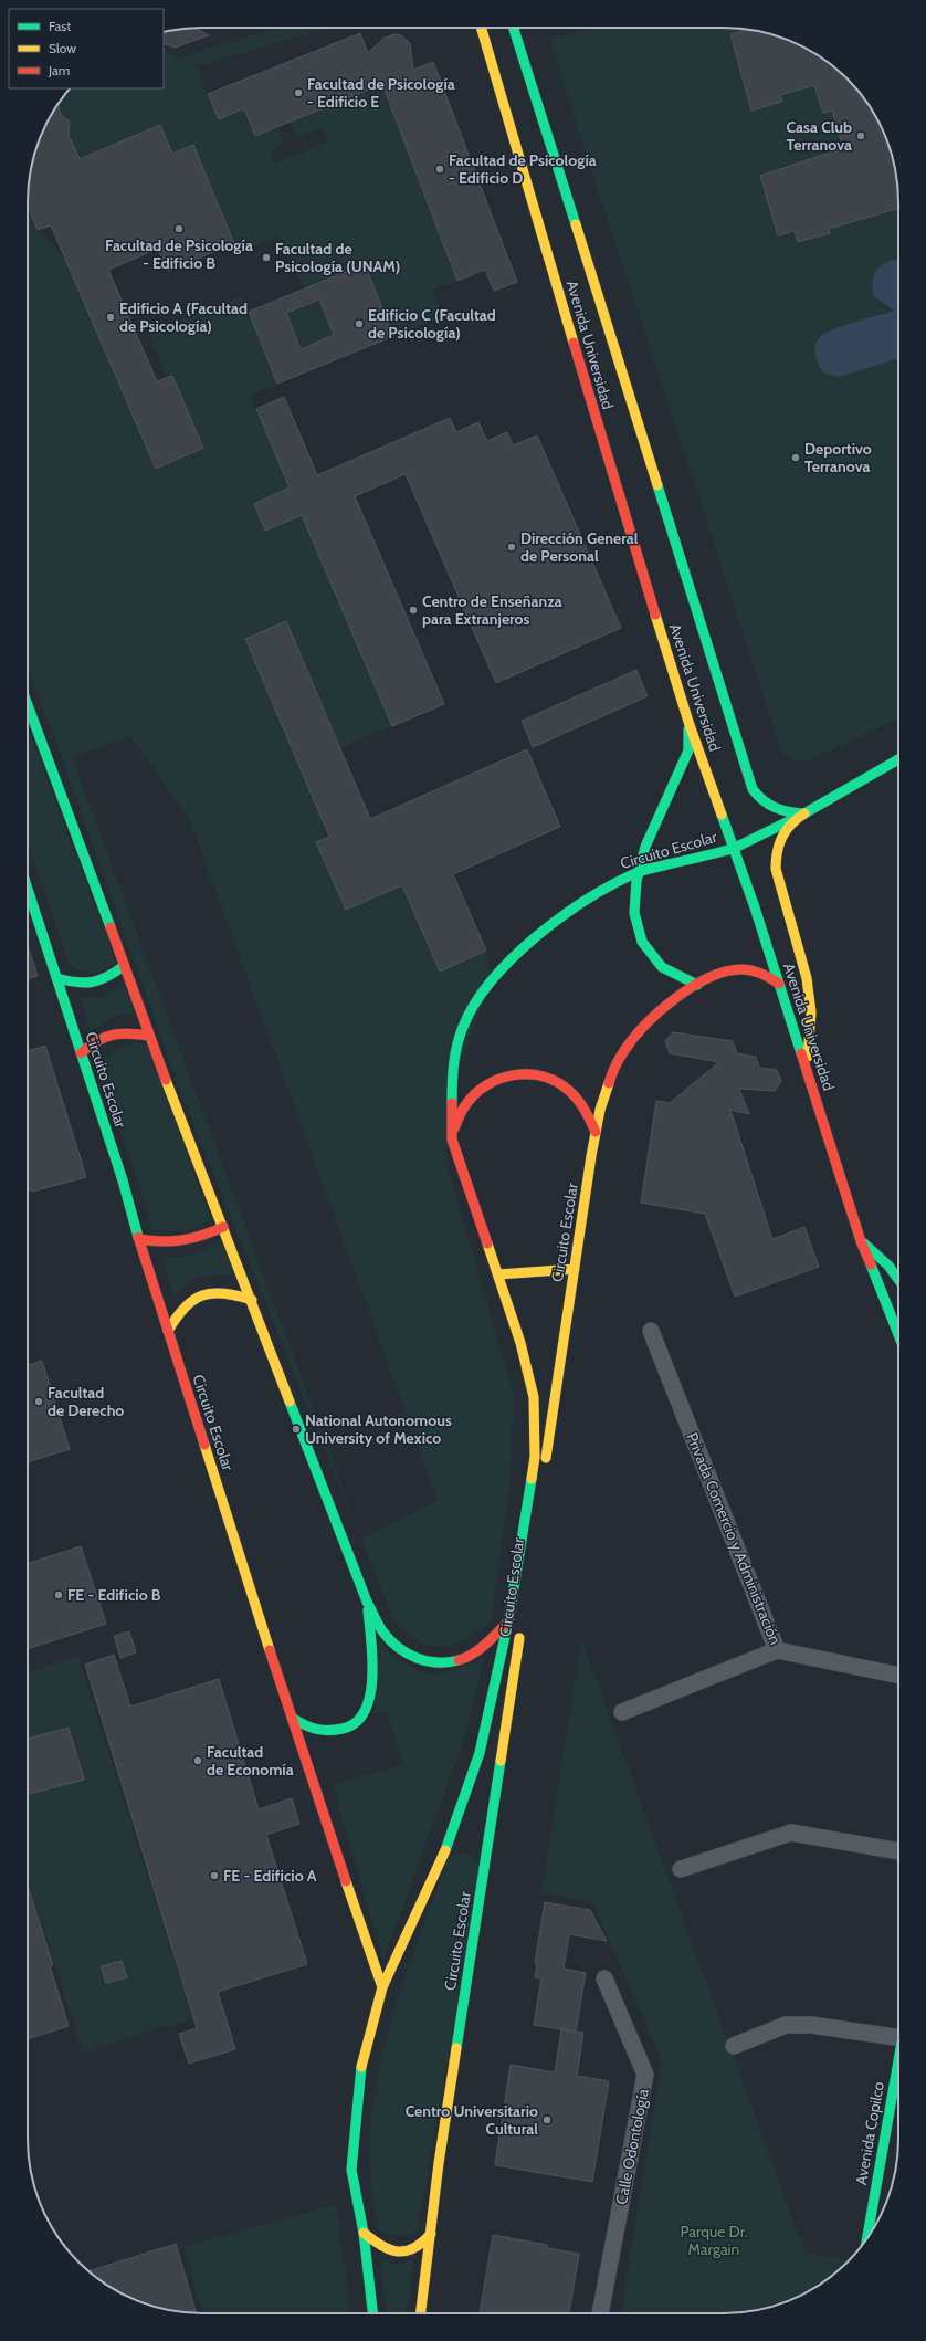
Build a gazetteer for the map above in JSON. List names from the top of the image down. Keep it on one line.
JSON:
{"streets":{"street":["Avenida Universidad","Circuito Escolar","Privada Comercio y Administración","Avenida Copilco","Calle Odontología"]},"crossings":[["Avenida Universidad","Circuito Escolar"]],"parks":["Parque Dr. Margain"],"places":["Facultad de Psicología - Edificio E","Casa Club Terranova","Facultad de Psicología - Edificio D","Facultad de Psicología - Edificio B","Facultad de Psicología (UNAM)","Edificio A (Facultad de Psicología)","Edificio C (Facultad de Psicología)","Deportivo Terranova","Dirección General de Personal","Centro de Enseñanza para Extranjeros","Facultad de Derecho","National Autonomous University of Mexico","FE - Edificio B","Facultad de Economía","FE - Edificio A","Centro Universitario Cultural"],"legend":["Fast","Slow","Jam"]}
